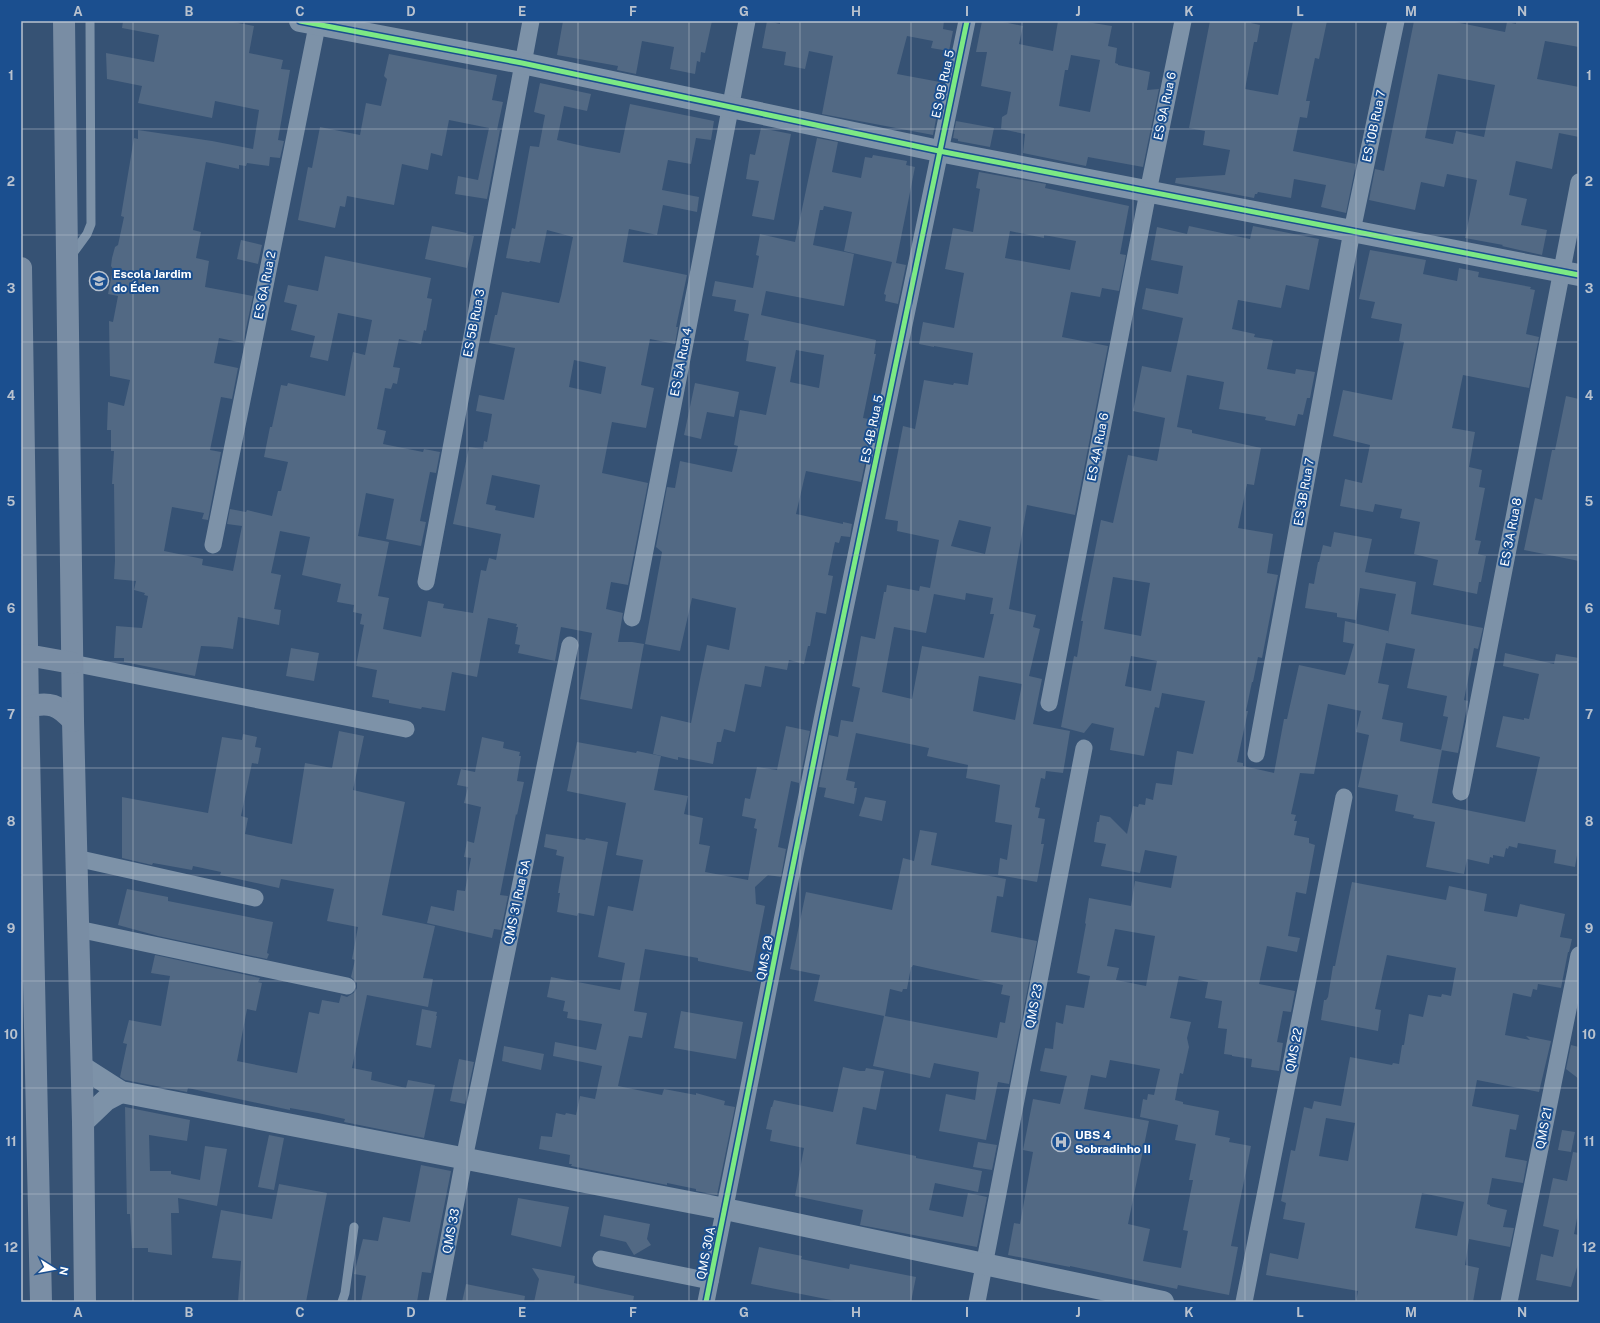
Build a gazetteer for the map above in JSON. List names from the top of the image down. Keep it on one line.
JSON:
{"streets":{"street":["ES 9B Rua 5","ES 9A Rua 6","ES 10B Rua 7","ES 6A Rua 2","ES 5B Rua 3","ES 5A Rua 4","ES 4B Rua 5","ES 4A Rua 6","ES 3B Rua 7","ES 3A Rua 8","QMS 31 Rua 5A","QMS 29","QMS 23","QMS 22","QMS 21","QMS 33","QMS 30A"]},"crossings":[["ES 9B Rua 5","ES 4B Rua 5"],["ES 9A Rua 6","ES 4A Rua 6"],["ES 10B Rua 7","ES 3B Rua 7"],["ES 4B Rua 5","QMS 29"],["QMS 31 Rua 5A","QMS 33"],["QMS 29","QMS 30A"]],"places":{"school or university":["Escola Jardim do Éden"],"hospital":["UBS 4 Sobradinho II"]},"north":"right","grid":{"columns":["A","B","C","D","E","F","G","H","I","J","K","L","M","N"],"rows":["1","2","3","4","5","6","7","8","9","10","11","12"]}}
